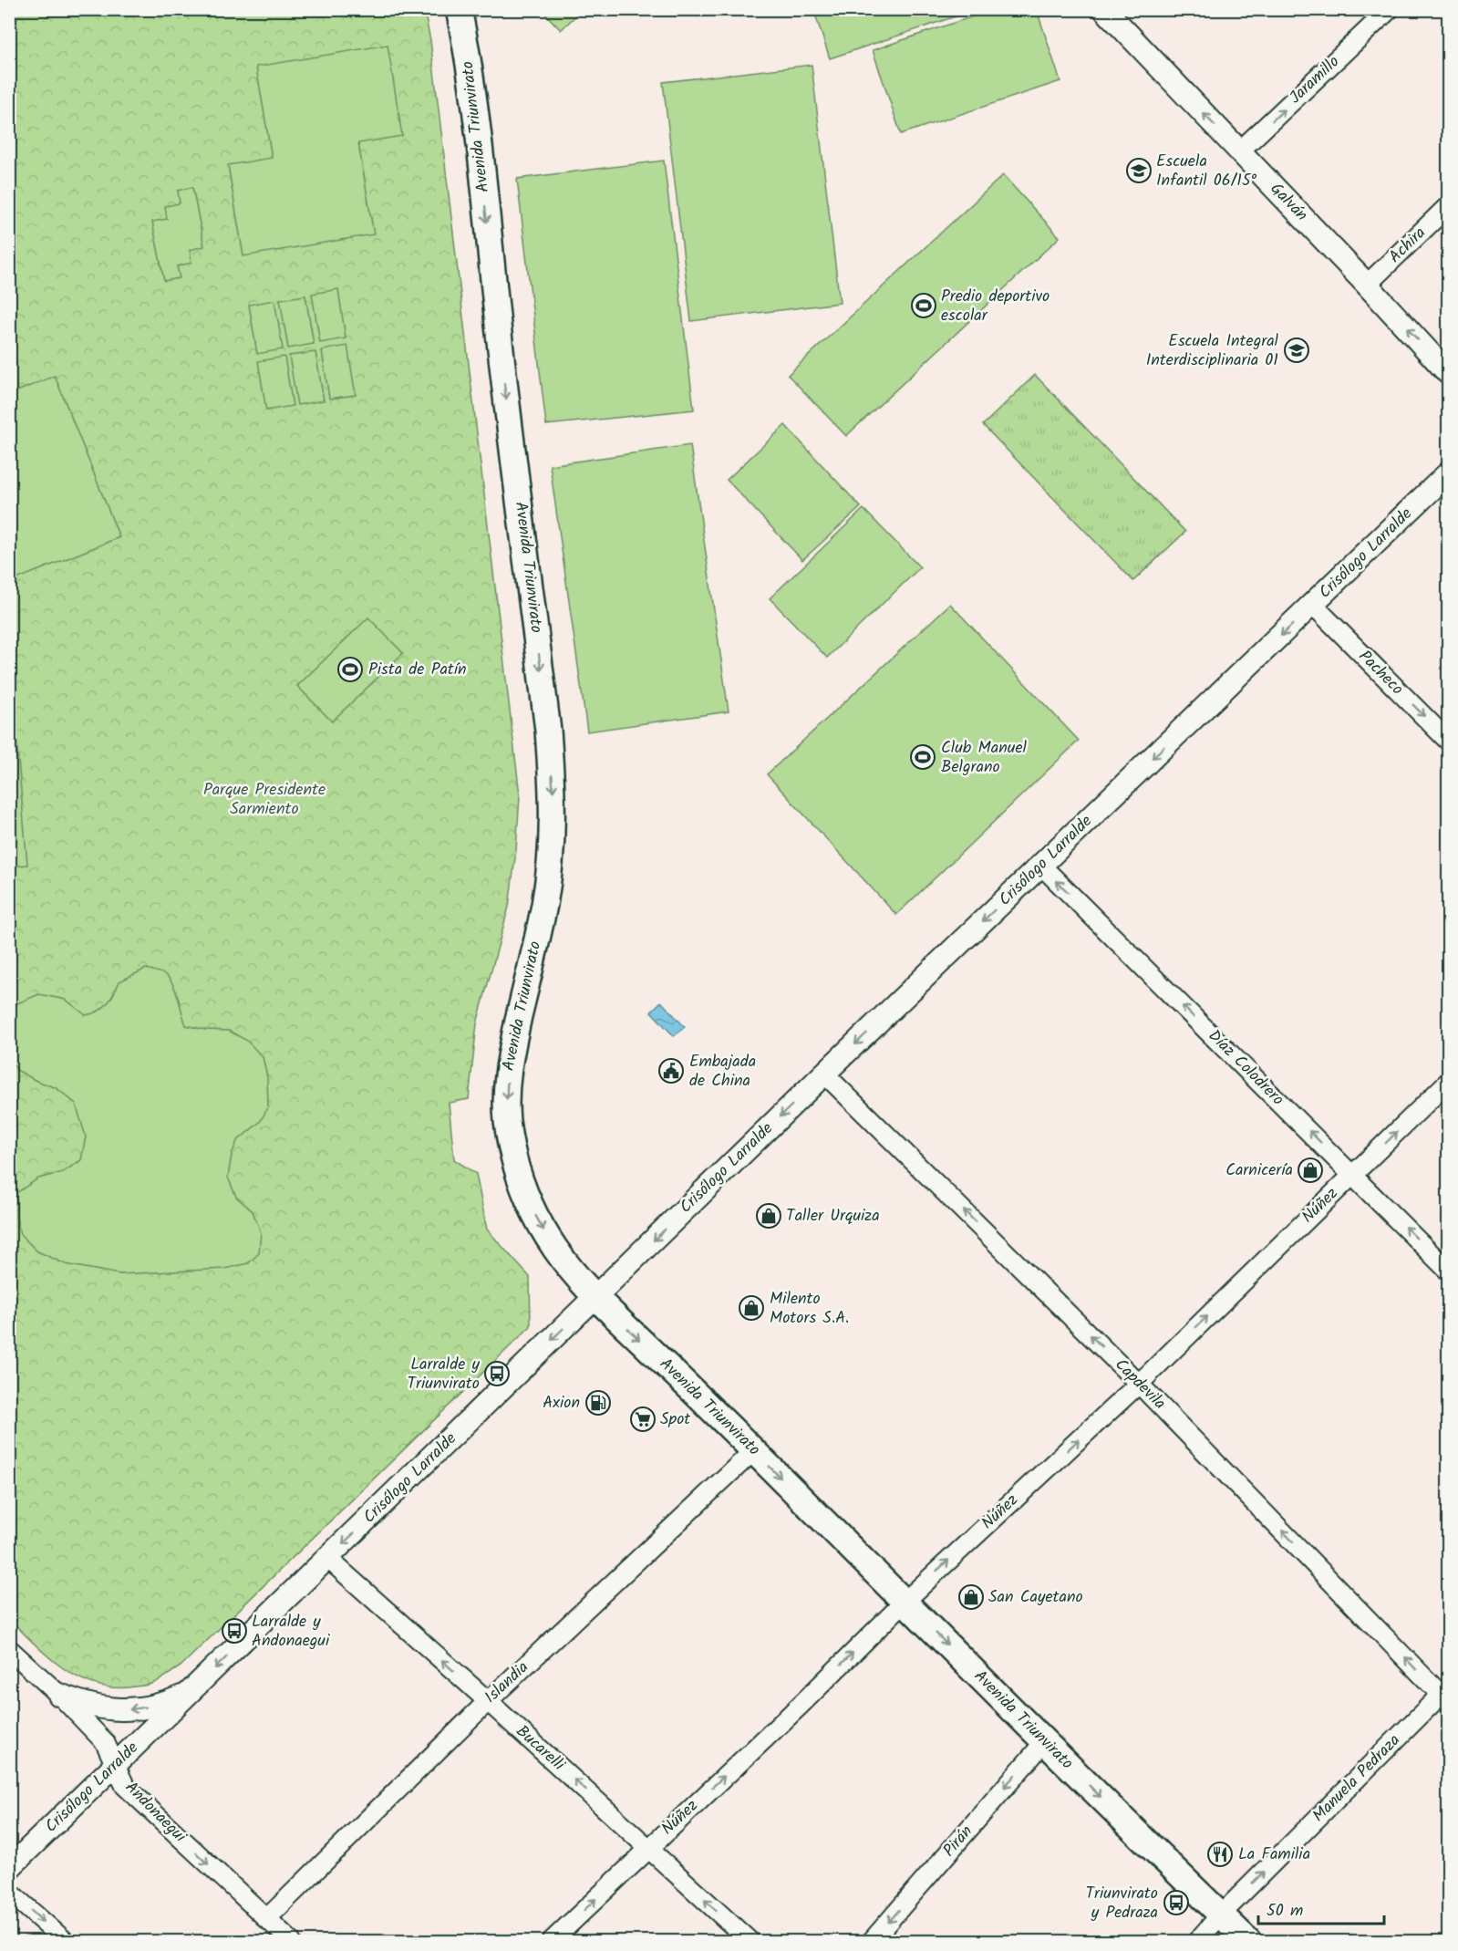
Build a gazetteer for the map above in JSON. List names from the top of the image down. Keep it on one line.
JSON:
{"streets":{"main road":["Avenida Triunvirato"],"street":["Jaramillo","Galván","Achira","Crisólogo Larralde","Pacheco","Díaz Colodrero","Núñez","Capdevila","Islandia","Bucarelli","Manuela Pedraza","Andonaegui","Pirán"]},"crossings":[["Jaramillo","Galván"],["Avenida Triunvirato","Crisólogo Larralde"],["Avenida Triunvirato","Núñez"],["Avenida Triunvirato","Islandia"],["Avenida Triunvirato","Manuela Pedraza"],["Avenida Triunvirato","Pirán"],["Galván","Achira"],["Crisólogo Larralde","Pacheco"],["Crisólogo Larralde","Díaz Colodrero"],["Crisólogo Larralde","Capdevila"],["Crisólogo Larralde","Bucarelli"],["Crisólogo Larralde","Andonaegui"],["Díaz Colodrero","Núñez"],["Núñez","Capdevila"],["Núñez","Bucarelli"],["Capdevila","Manuela Pedraza"],["Islandia","Bucarelli"],["Islandia","Andonaegui"]],"one_way":["Jaramillo","Avenida Triunvirato","Galván","Crisólogo Larralde","Pacheco","Díaz Colodrero","Núñez","Capdevila","Bucarelli","Manuela Pedraza","Pirán"],"parks":["Parque Presidente Sarmiento"],"places":{"school or university":["Escuela Infantil 06/15°","Escuela Integral Interdisciplinaria 01"],"sports":["Predio deportivo escolar","Pista de Patín","Club Manuel Belgrano"],"public building":["Embajada de China"],"shop":["Carnicería","Taller Urquiza","Milento Motors S.A.","San Cayetano"],"bus stop":["Larralde y Triunvirato","Larralde y Andonaegui","Triunvirato y Pedraza"],"fuel station":["Axion"],"supermarket":["Spot"],"restaurant":["La Familia"]},"scale_bar":"50 m"}
